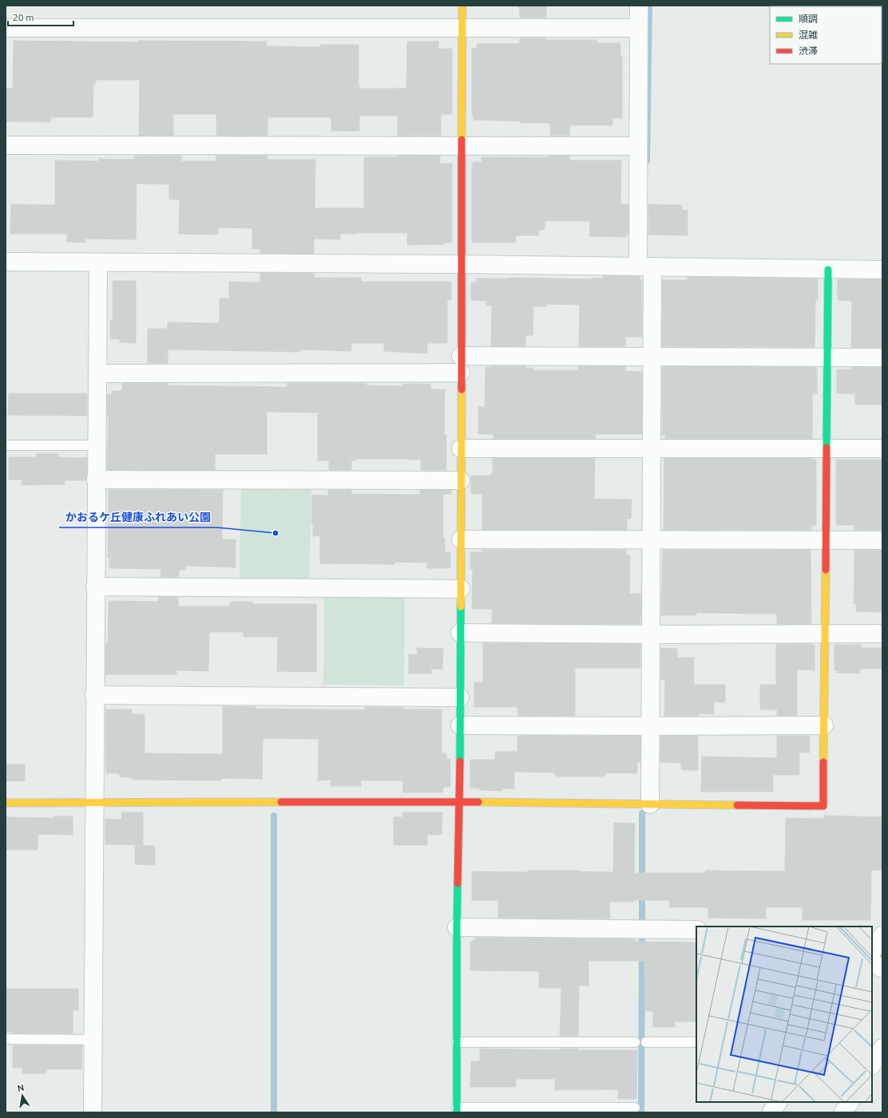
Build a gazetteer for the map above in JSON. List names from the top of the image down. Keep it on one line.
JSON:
{"places":["かおるケ丘健康ふれあい公園"],"legend":["順調","混雑","渋滞"],"scale_bar":"20 m","north":"top"}
